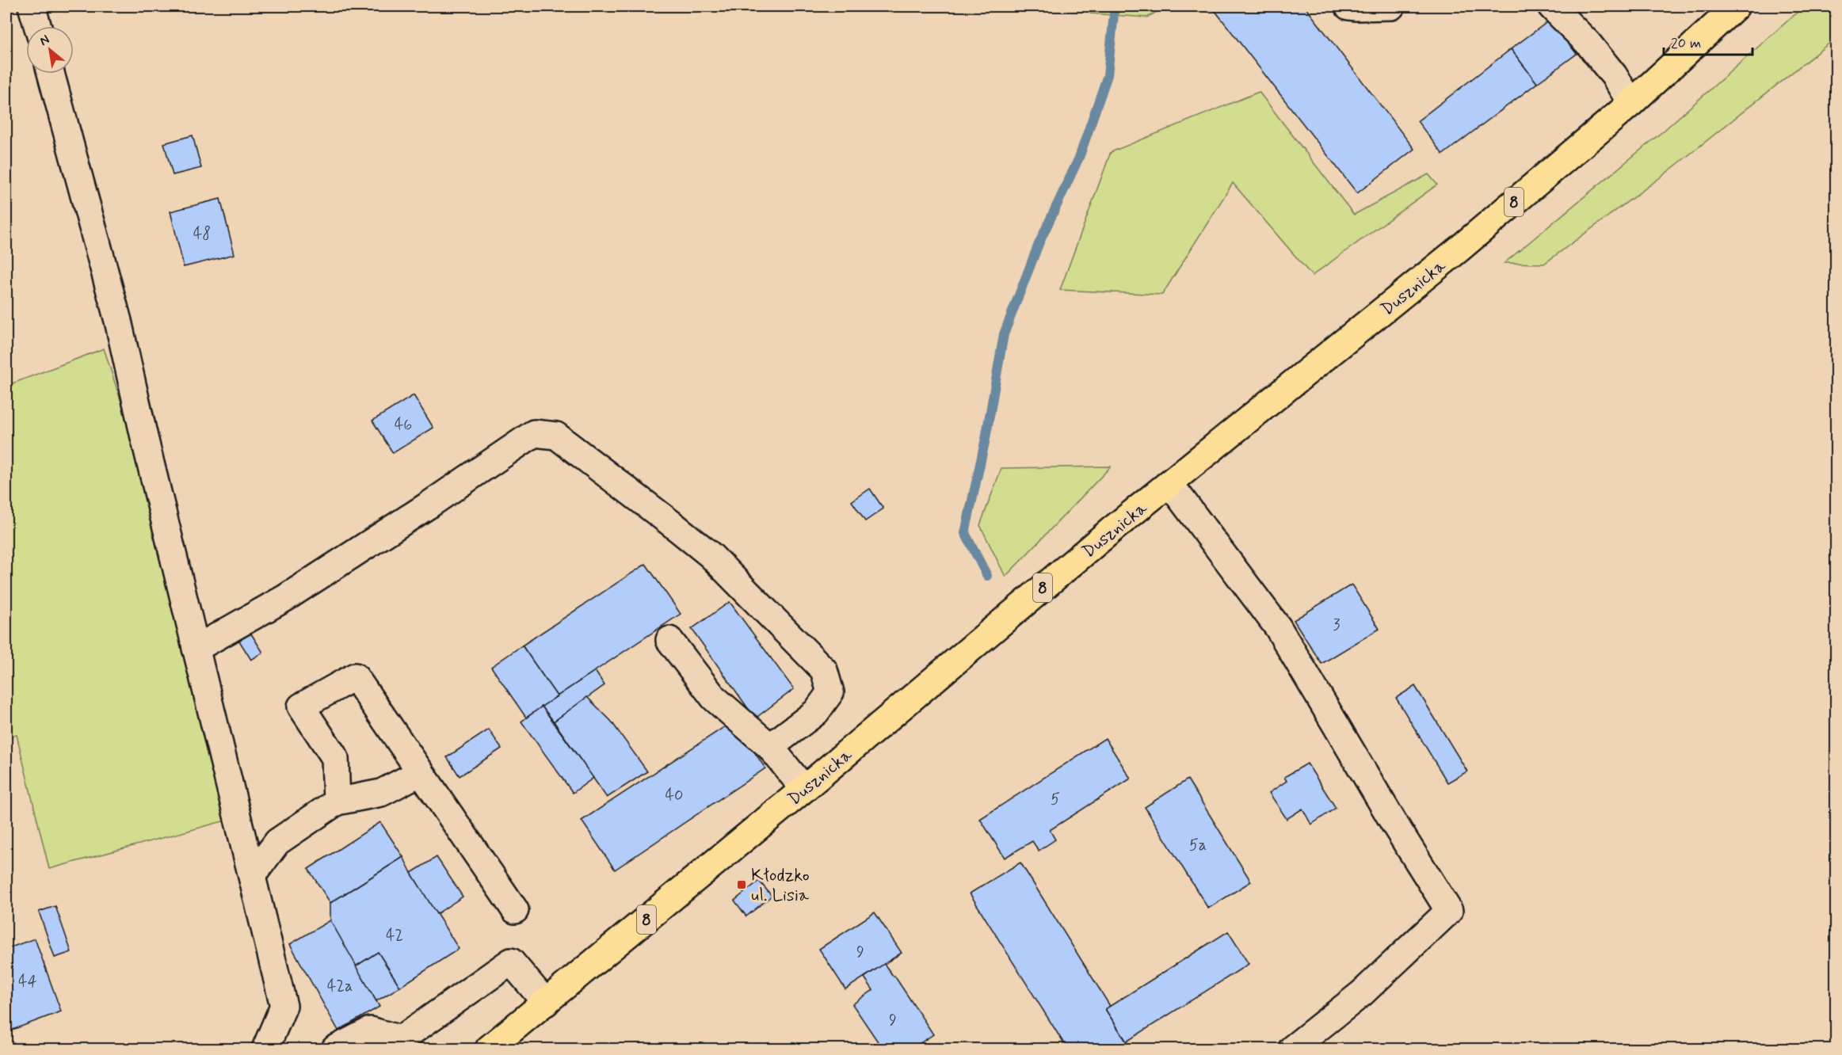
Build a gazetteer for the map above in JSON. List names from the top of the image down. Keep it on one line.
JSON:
{"streets":{"highway":["8","Dusznicka"]},"places":{"transit":["Kłodzko ul. Lisia"]},"house_numbers":["48","46","3","40","5","5a","42","9","44","42a","9"],"scale_bar":"20 m","north":"top left"}
